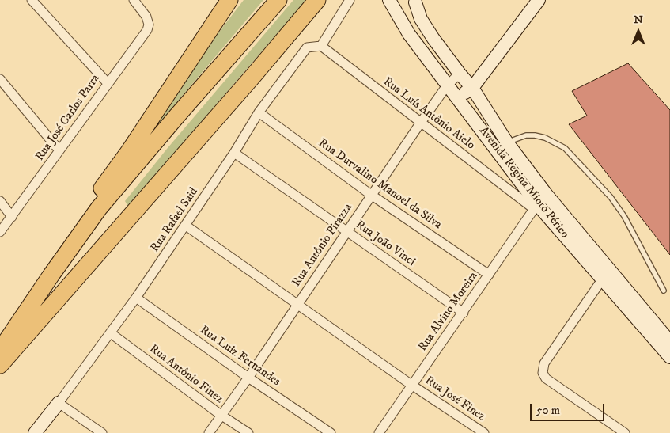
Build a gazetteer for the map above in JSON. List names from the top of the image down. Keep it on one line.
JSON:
{"streets":{"street":["Rua Luís Antônio Aielo","Rua José Carlos Parra","Avenida Regina Mioto Périco","Rua Durvalino Manoel da Silva","Rua Rafael Said","Rua João Vinci","Rua Antônio Pirazza","Rua Alvino Moreira","Rua Luiz Fernandes","Rua Antônio Finez","Rua José Finez"]},"crossings":[["Rua Luís Antônio Aielo","Avenida Regina Mioto Périco"],["Rua Luís Antônio Aielo","Rua Rafael Said"],["Rua Luís Antônio Aielo","Rua Antônio Pirazza"],["Rua Luís Antônio Aielo","Rua Alvino Moreira"],["Avenida Regina Mioto Périco","Rua Antônio Pirazza"],["Avenida Regina Mioto Périco","Rua Alvino Moreira"],["Rua Durvalino Manoel da Silva","Rua Rafael Said"],["Rua Durvalino Manoel da Silva","Rua Antônio Pirazza"],["Rua Durvalino Manoel da Silva","Rua Alvino Moreira"],["Rua Rafael Said","Rua João Vinci"],["Rua Rafael Said","Rua Luiz Fernandes"],["Rua Rafael Said","Rua Antônio Finez"],["Rua Rafael Said","Rua José Finez"],["Rua João Vinci","Rua Antônio Pirazza"],["Rua João Vinci","Rua Alvino Moreira"],["Rua Antônio Pirazza","Rua Luiz Fernandes"],["Rua Antônio Pirazza","Rua Antônio Finez"],["Rua Antônio Pirazza","Rua José Finez"],["Rua Alvino Moreira","Rua José Finez"]],"scale_bar":"50 m","north":"top"}
